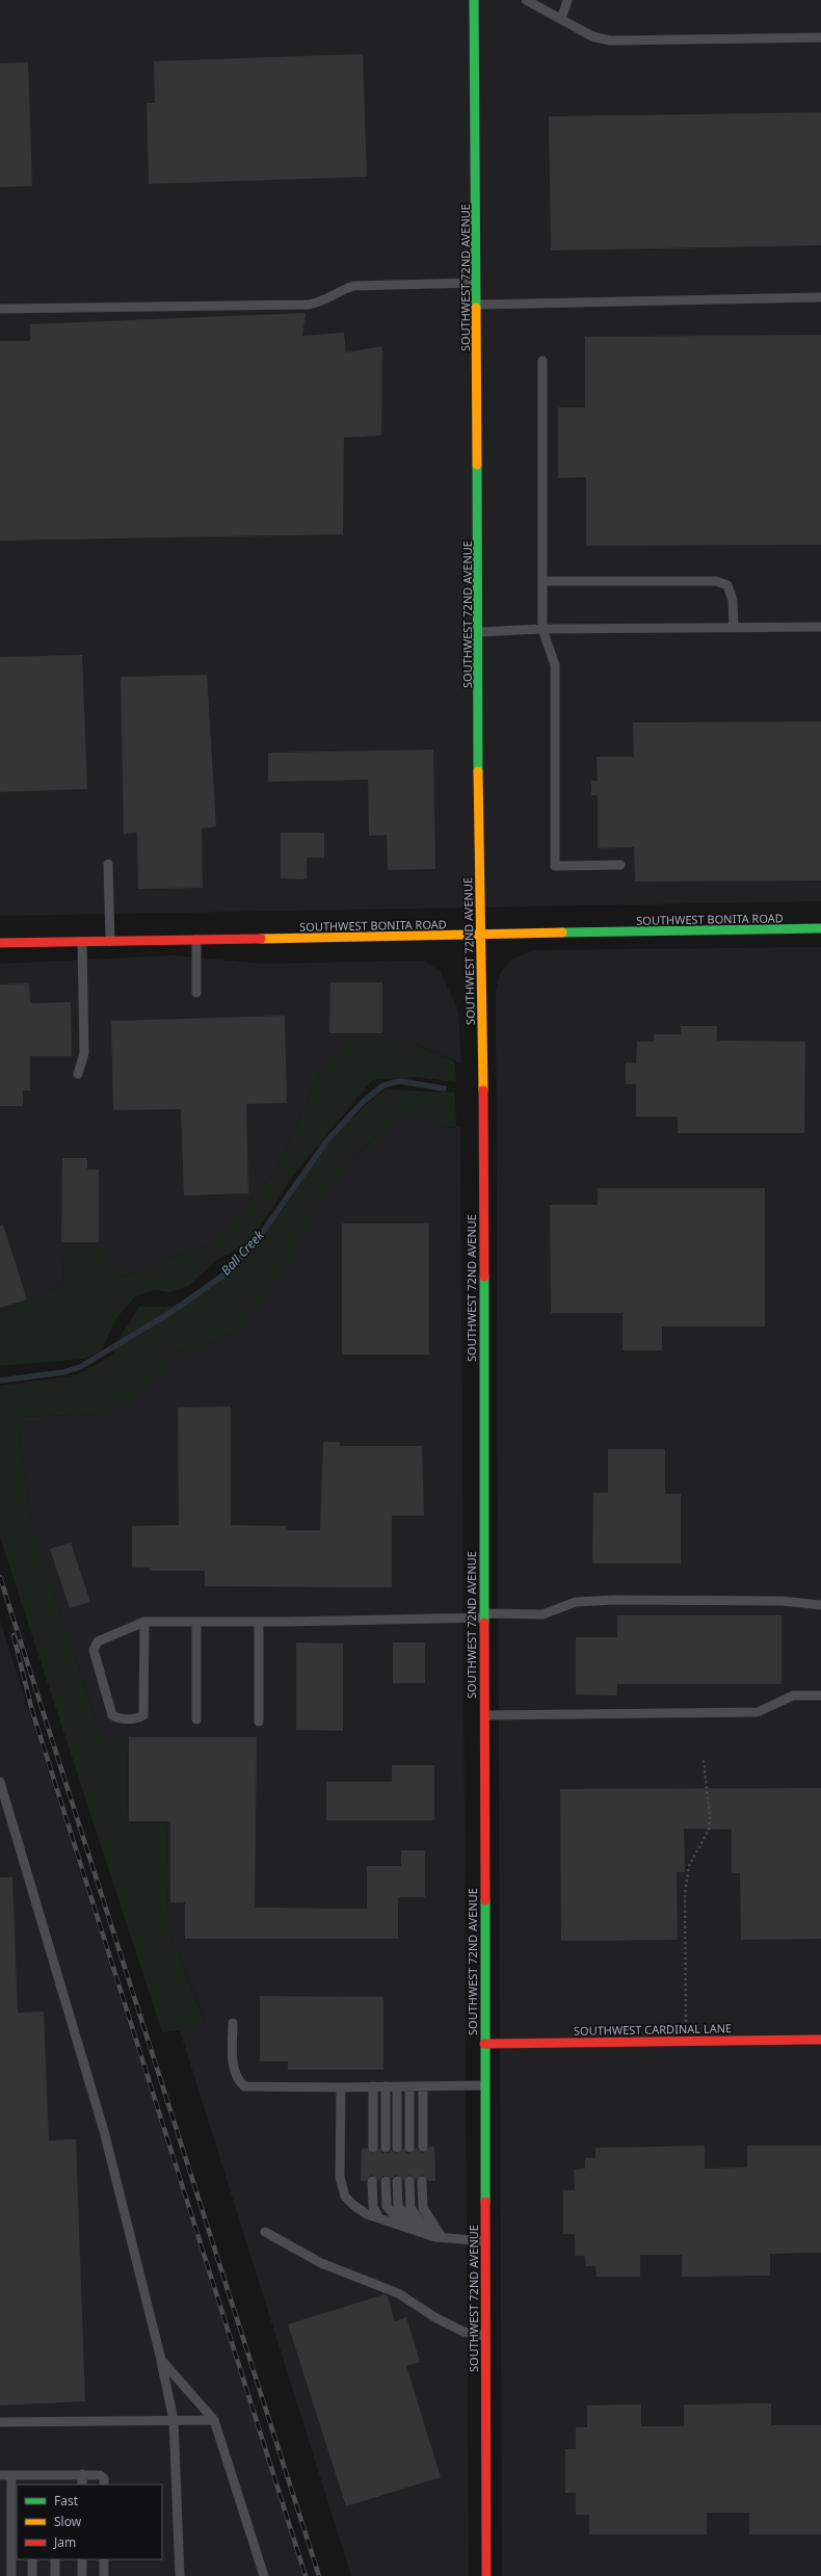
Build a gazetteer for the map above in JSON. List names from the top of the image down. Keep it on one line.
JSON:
{"streets":{"main road":["SOUTHWEST 72ND AVENUE","SOUTHWEST BONITA ROAD","SOUTHWEST CARDINAL LANE"]},"crossings":[["SOUTHWEST 72ND AVENUE","SOUTHWEST BONITA ROAD"],["SOUTHWEST 72ND AVENUE","SOUTHWEST CARDINAL LANE"]],"water":["Ball Creek"],"legend":["Fast","Slow","Jam"]}
